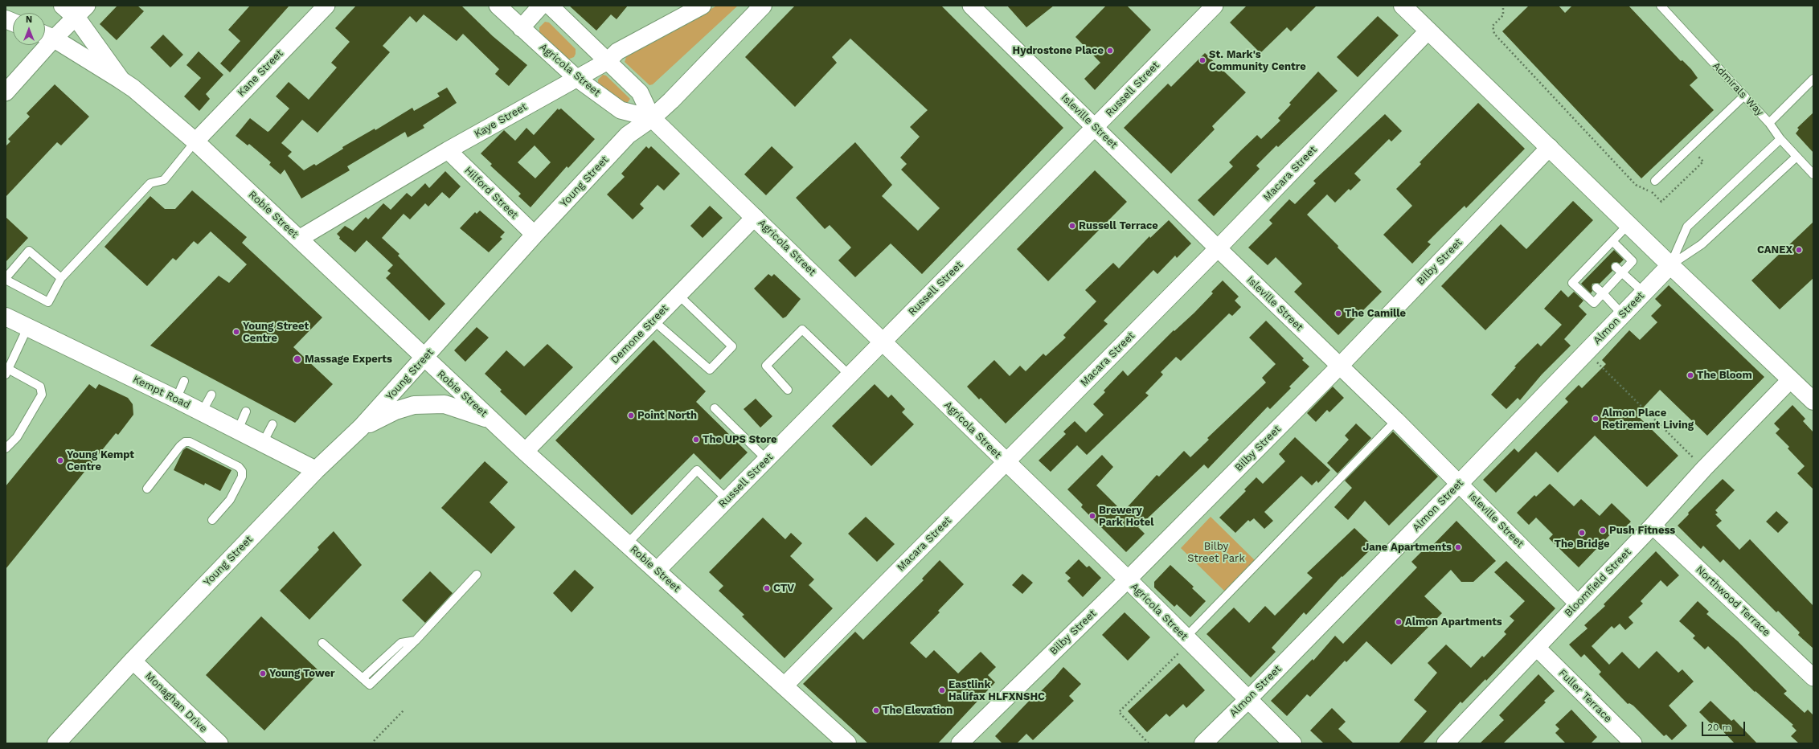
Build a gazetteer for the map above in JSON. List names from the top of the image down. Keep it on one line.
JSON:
{"streets":{"main road":["Agricola Street","Young Street","Robie Street","Almon Street","Kempt Road"],"street":["Kane Street","Russell Street","Kaye Street","Isleville Street","Macara Street","Hilford Street","Bilby Street","Demone Street","Bloomfield Street","Northwood Terrace","Fuller Terrace","Monaghan Drive"],"lane":["Admirals Way"]},"crossings":[["Agricola Street","Russell Street"],["Agricola Street","Kaye Street"],["Agricola Street","Macara Street"],["Agricola Street","Young Street"],["Agricola Street","Bilby Street"],["Agricola Street","Almon Street"],["Agricola Street","Demone Street"],["Kane Street","Robie Street"],["Russell Street","Isleville Street"],["Russell Street","Robie Street"],["Kaye Street","Hilford Street"],["Kaye Street","Robie Street"],["Isleville Street","Macara Street"],["Isleville Street","Bilby Street"],["Isleville Street","Almon Street"],["Isleville Street","Bloomfield Street"],["Macara Street","Robie Street"],["Young Street","Hilford Street"],["Young Street","Robie Street"],["Young Street","Kempt Road"],["Young Street","Monaghan Drive"],["Robie Street","Demone Street"],["Bloomfield Street","Northwood Terrace"],["Bloomfield Street","Fuller Terrace"]],"parks":["Bilby Street Park"],"places":["Hydrostone Place","St. Mark's Community Centre","Russell Terrace","CANEX","The Camille","Young Street Centre","Massage Experts","The Bloom","Point North","Almon Place Retirement Living","The UPS Store","Young Kempt Centre","Brewery Park Hotel","Push Fitness","The Bridge","Jane Apartments","CTV","Almon Apartments","Young Tower","Eastlink Halifax HLFXNSHC","The Elevation"],"scale_bar":"20 m","north":"top"}
